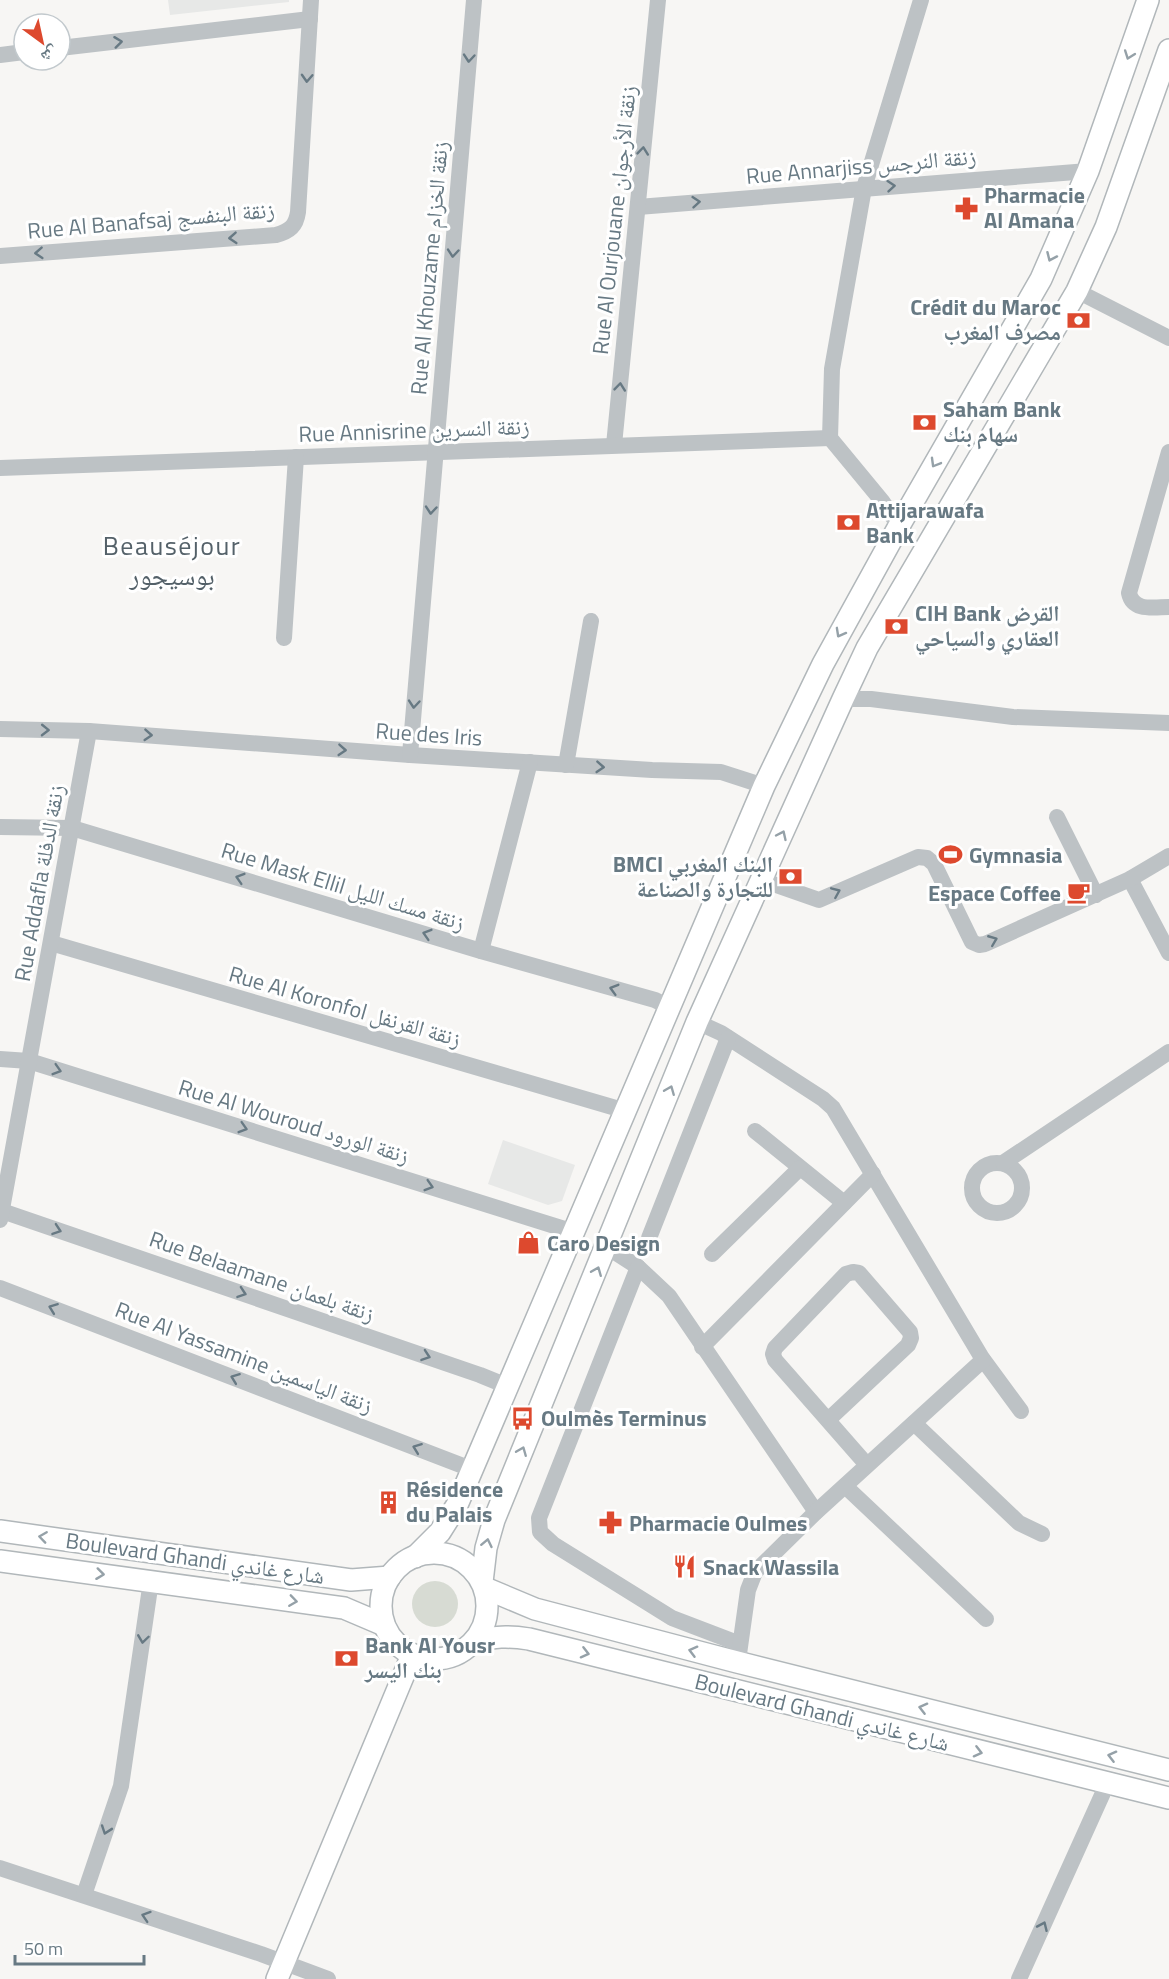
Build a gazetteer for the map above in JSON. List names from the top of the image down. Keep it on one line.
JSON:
{"streets":{"main road":["Boulevard Ghandi شارع غاندي"],"street":["Rue Annarjiss زنقة النرجس","Rue Al Banafsaj زنقة البنفسج","Rue Al Ourjouane زنقة الأرجوان","Rue Al Khouzame زنقة الخزام","Rue Annisrine زنقة النسرين","Rue des Iris","Rue Addafla زنقة الدفلة","Rue Mask Ellil زنقة مسك الليل","Rue Al Koronfol زنقة القرنفل","Rue Al Wouroud زنقة الورود","Rue Belaamane زنقة بلعمان","Rue Al Yassamine زنقة الياسمين"]},"crossings":[["Rue Annarjiss زنقة النرجس","Rue Al Ourjouane زنقة الأرجوان"],["Rue Al Ourjouane زنقة الأرجوان","Rue Annisrine زنقة النسرين"],["Rue Al Khouzame زنقة الخزام","Rue Annisrine زنقة النسرين"],["Rue Al Khouzame زنقة الخزام","Rue des Iris"],["Rue des Iris","Rue Addafla زنقة الدفلة"],["Rue Addafla زنقة الدفلة","Rue Mask Ellil زنقة مسك الليل"],["Rue Addafla زنقة الدفلة","Rue Al Koronfol زنقة القرنفل"],["Rue Addafla زنقة الدفلة","Rue Al Wouroud زنقة الورود"],["Rue Addafla زنقة الدفلة","Rue Belaamane زنقة بلعمان"]],"one_way":["Rue Annarjiss زنقة النرجس","Rue Al Ourjouane زنقة الأرجوان","Rue Al Khouzame زنقة الخزام","Rue des Iris","Rue Mask Ellil زنقة مسك الليل","Rue Al Wouroud زنقة الورود","Rue Belaamane زنقة بلعمان","Rue Al Yassamine زنقة الياسمين"],"districts":["Beauséjour بوسيجور"],"places":{"pharmacy":["Pharmacie Al Amana","Pharmacie Oulmes"],"bank":["Crédit du Maroc مصرف المغرب","Saham Bank سهام بنك","Attijarawafa Bank","CIH Bank القرض العقاري والسياحي","BMCI البنك المغربي للتجارة والصناعة","Bank Al Yousr بنك اليسر"],"sports":["Gymnasia"],"cafe":["Espace Coffee"],"shop":["Caro Design"],"bus stop":["Oulmès Terminus"],"building":["Résidence du Palais"],"restaurant":["Snack Wassila"]},"scale_bar":"50 m","north":"bottom right"}
